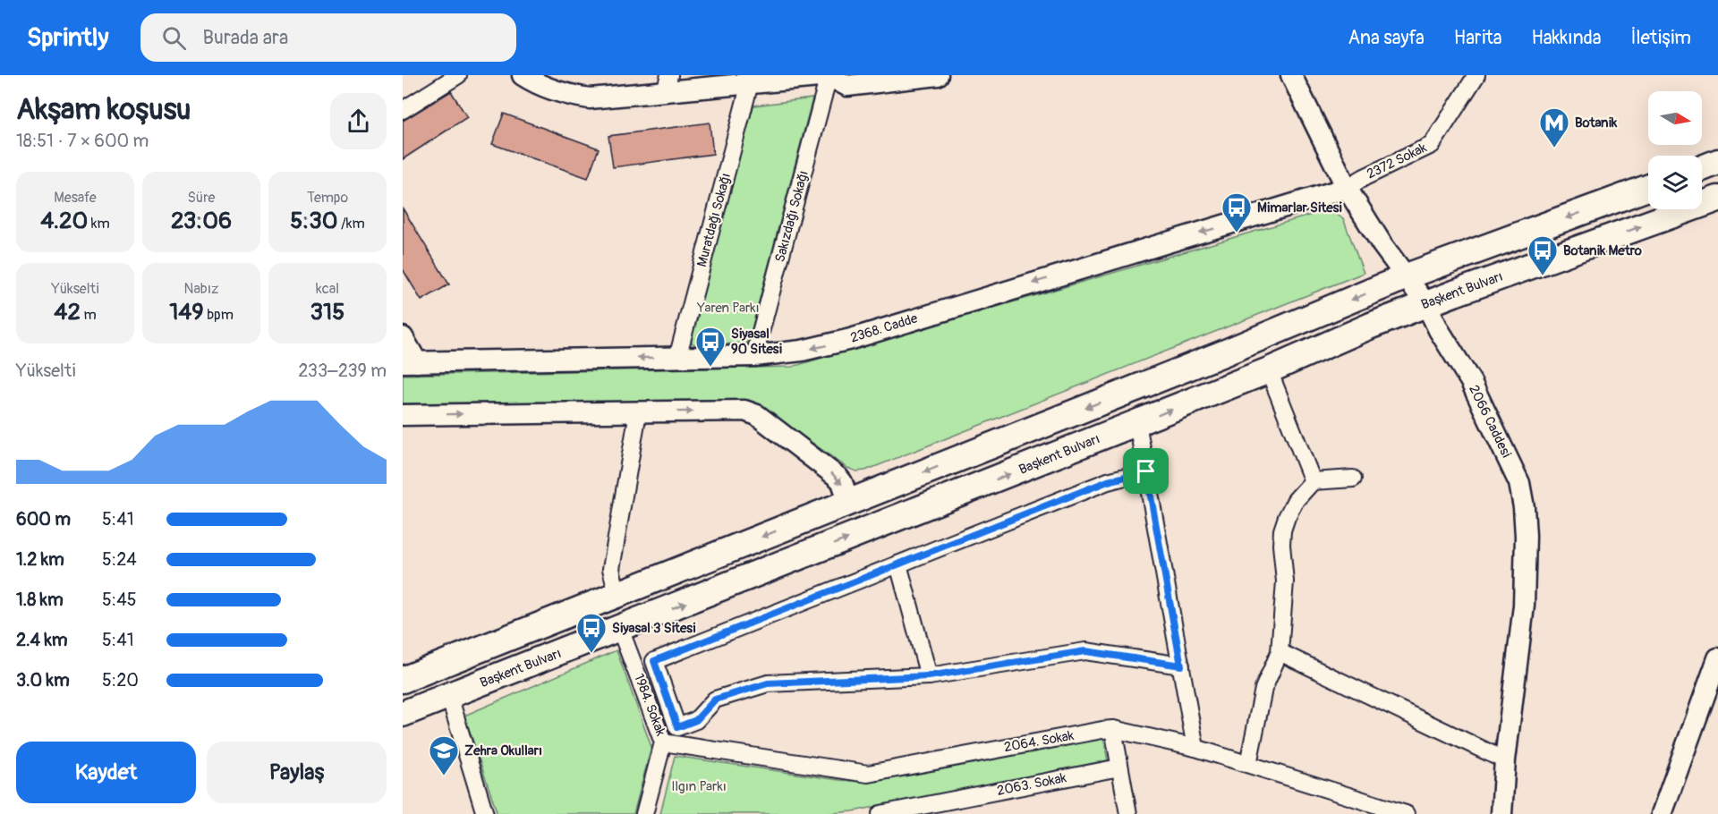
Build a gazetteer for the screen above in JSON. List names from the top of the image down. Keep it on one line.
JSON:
{"streets":{"main road":["Başkent Bulvarı"],"street":["2372 Sokak","Sakızdağı Sokağı","Muratdağı Sokağı","2368. Cadde","2066 Caddesi","1984. Sokak","2064. Sokak","2063. Sokak"]},"crossings":[["2372 Sokak","2368. Cadde"],["2372 Sokak","2066 Caddesi"],["Sakızdağı Sokağı","2368. Cadde"],["Muratdağı Sokağı","2368. Cadde"],["Başkent Bulvarı","2066 Caddesi"],["Başkent Bulvarı","1984. Sokak"],["2368. Cadde","2066 Caddesi"],["1984. Sokak","2064. Sokak"]],"one_way":["2368. Cadde"],"parks":["Yaren Parkı","Ilgın Parkı"],"places":{"metro station":["Botanik"],"bus stop":["Mimarlar Sitesi","Botanik Metro","Siyasal 90 Sitesi","Siyasal 3 Sitesi"],"school or university":["Zehra Okulları"]},"north":"right","page":{"header":"Sprintly","search":"Burada ara","nav":["Ana sayfa","Harita","Hakkında","İletişim"],"heading":["Akşam koşusu","18:51 · 7 × 600 m"],"stats":[["Mesafe","4.20 km"],["Süre","23:06"],["Tempo","5:30 /km"],["Yükselti","42 m"],["Nabız","149 bpm"],["kcal","315"]],"chart":["Yükselti","233–239 m"],"list":[{"name":"600 m","note":"5:41"},{"name":"1.2 km","note":"5:24"},{"name":"1.8 km","note":"5:45"},{"name":"2.4 km","note":"5:41"},{"name":"3.0 km","note":"5:20"}],"buttons":["Kaydet","Paylaş"]}}
